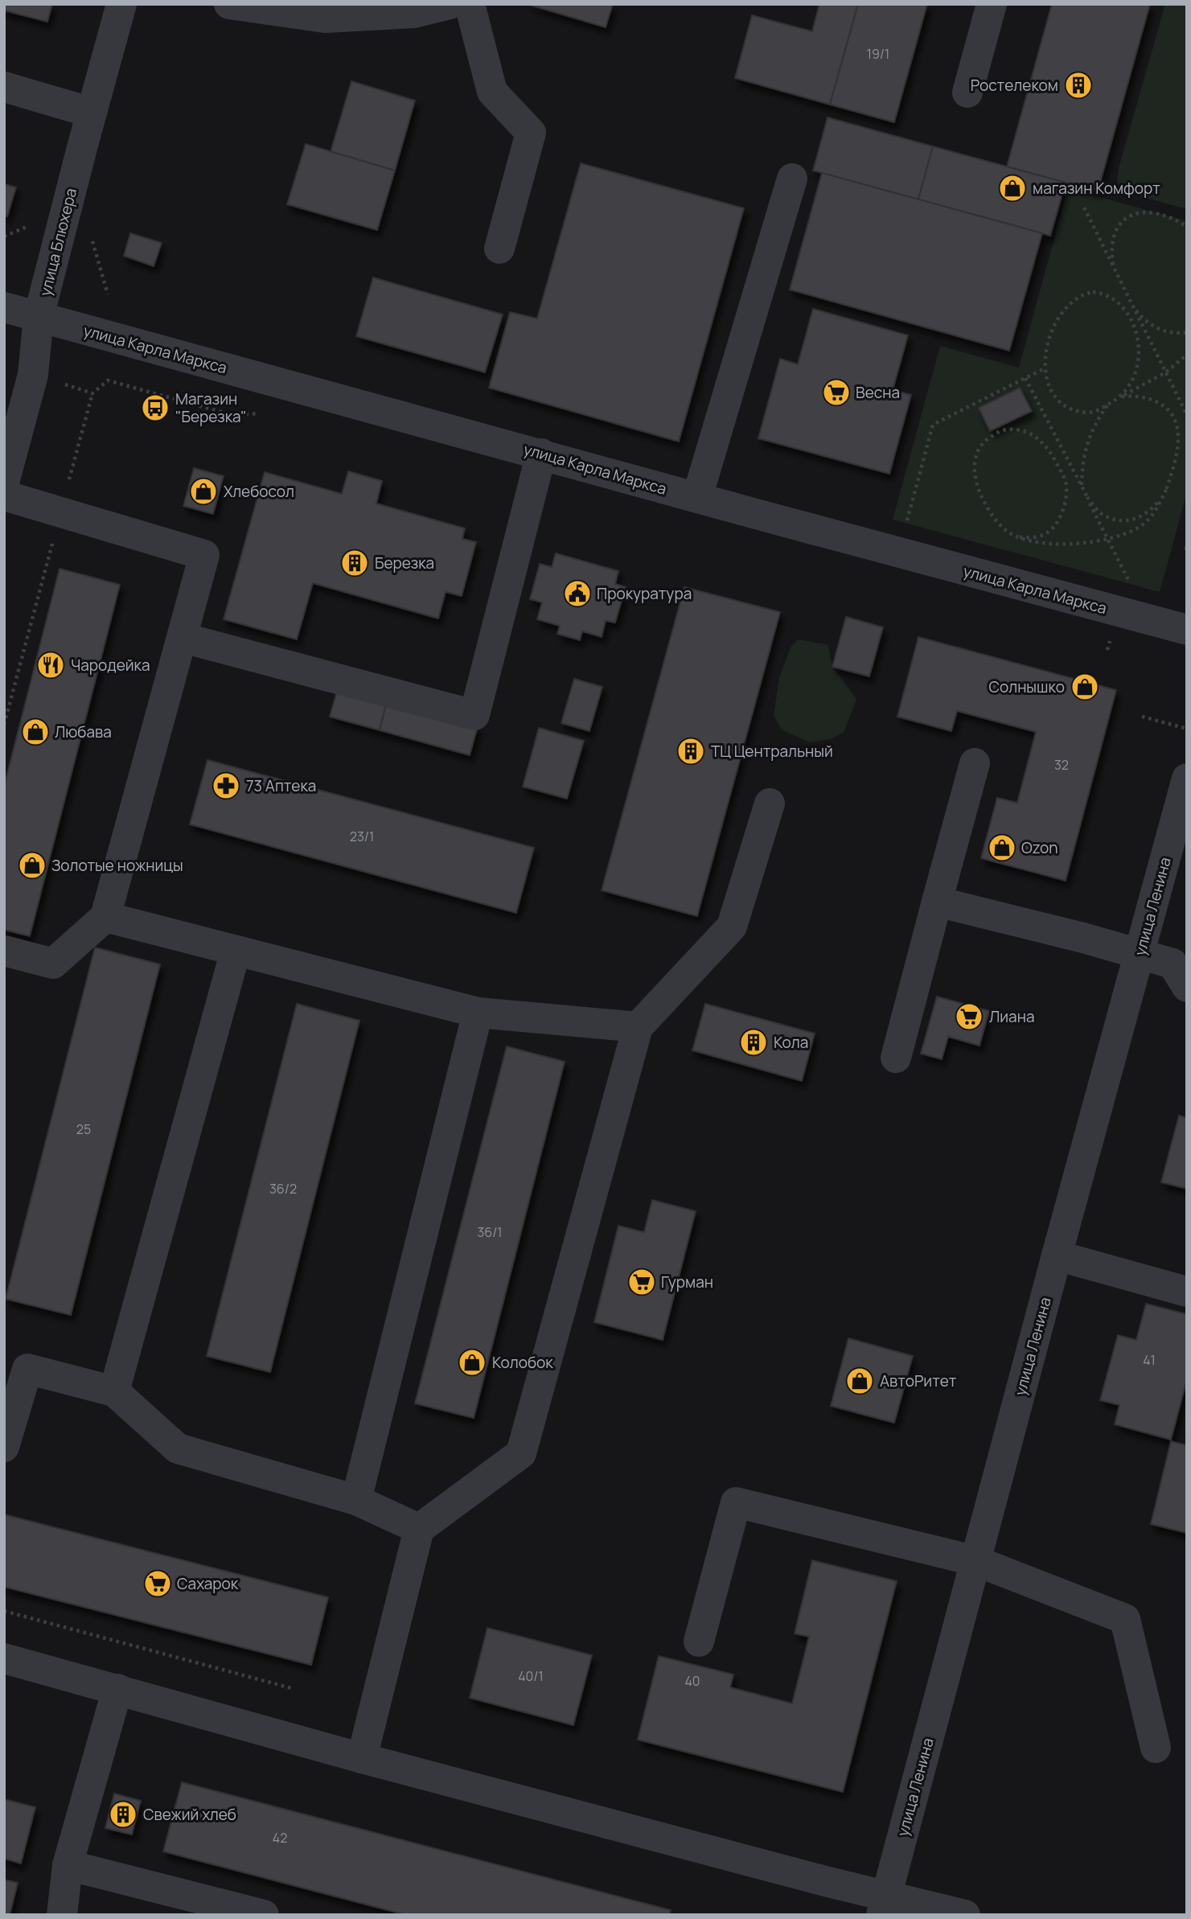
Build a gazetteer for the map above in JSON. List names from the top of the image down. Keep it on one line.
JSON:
{"streets":{"street":["улица Блюхера","улица Карла Маркса","улица Ленина"]},"crossings":[["улица Блюхера","улица Карла Маркса"]],"places":{"building":["Ростелeком","Березка","ТЦ Центральный","Кола","Свежий хлеб"],"shop":["магазин Комфорт","Хлебосол","Солнышко","Любава","Ozon","Золотые ножницы","Колобок","АвтоРитет"],"supermarket":["Весна","Лиана","Гурман","Сахарок"],"bus stop":["Магазин \"Березка\""],"public building":["Прокуратура"],"restaurant":["Чародейка"],"pharmacy":["73 Аптека"]},"house_numbers":["19/1","32","23/1","25","36/2","36/1","41","40/1","40","42"]}
